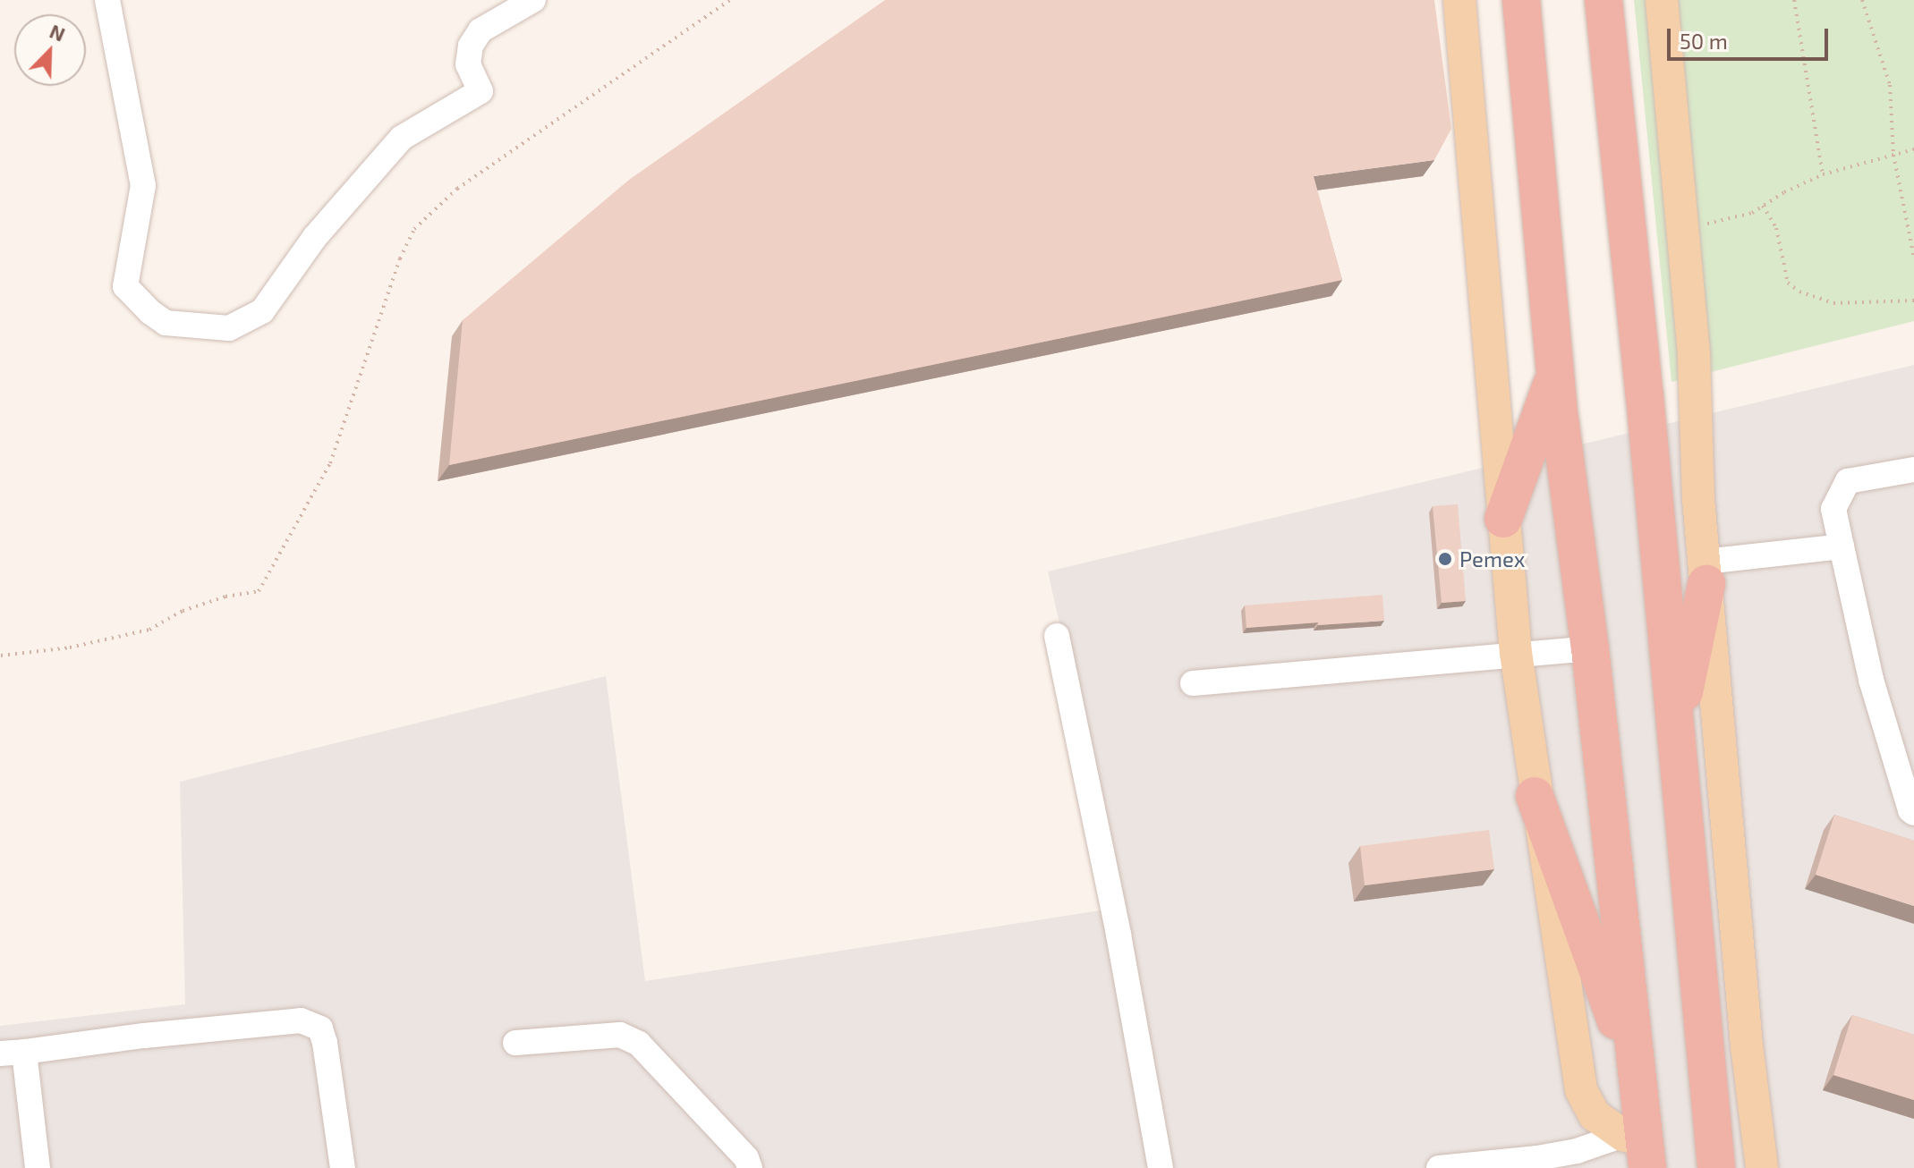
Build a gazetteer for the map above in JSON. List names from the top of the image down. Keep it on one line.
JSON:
{"places":["Pemex"],"scale_bar":"50 m","north":"top right"}
